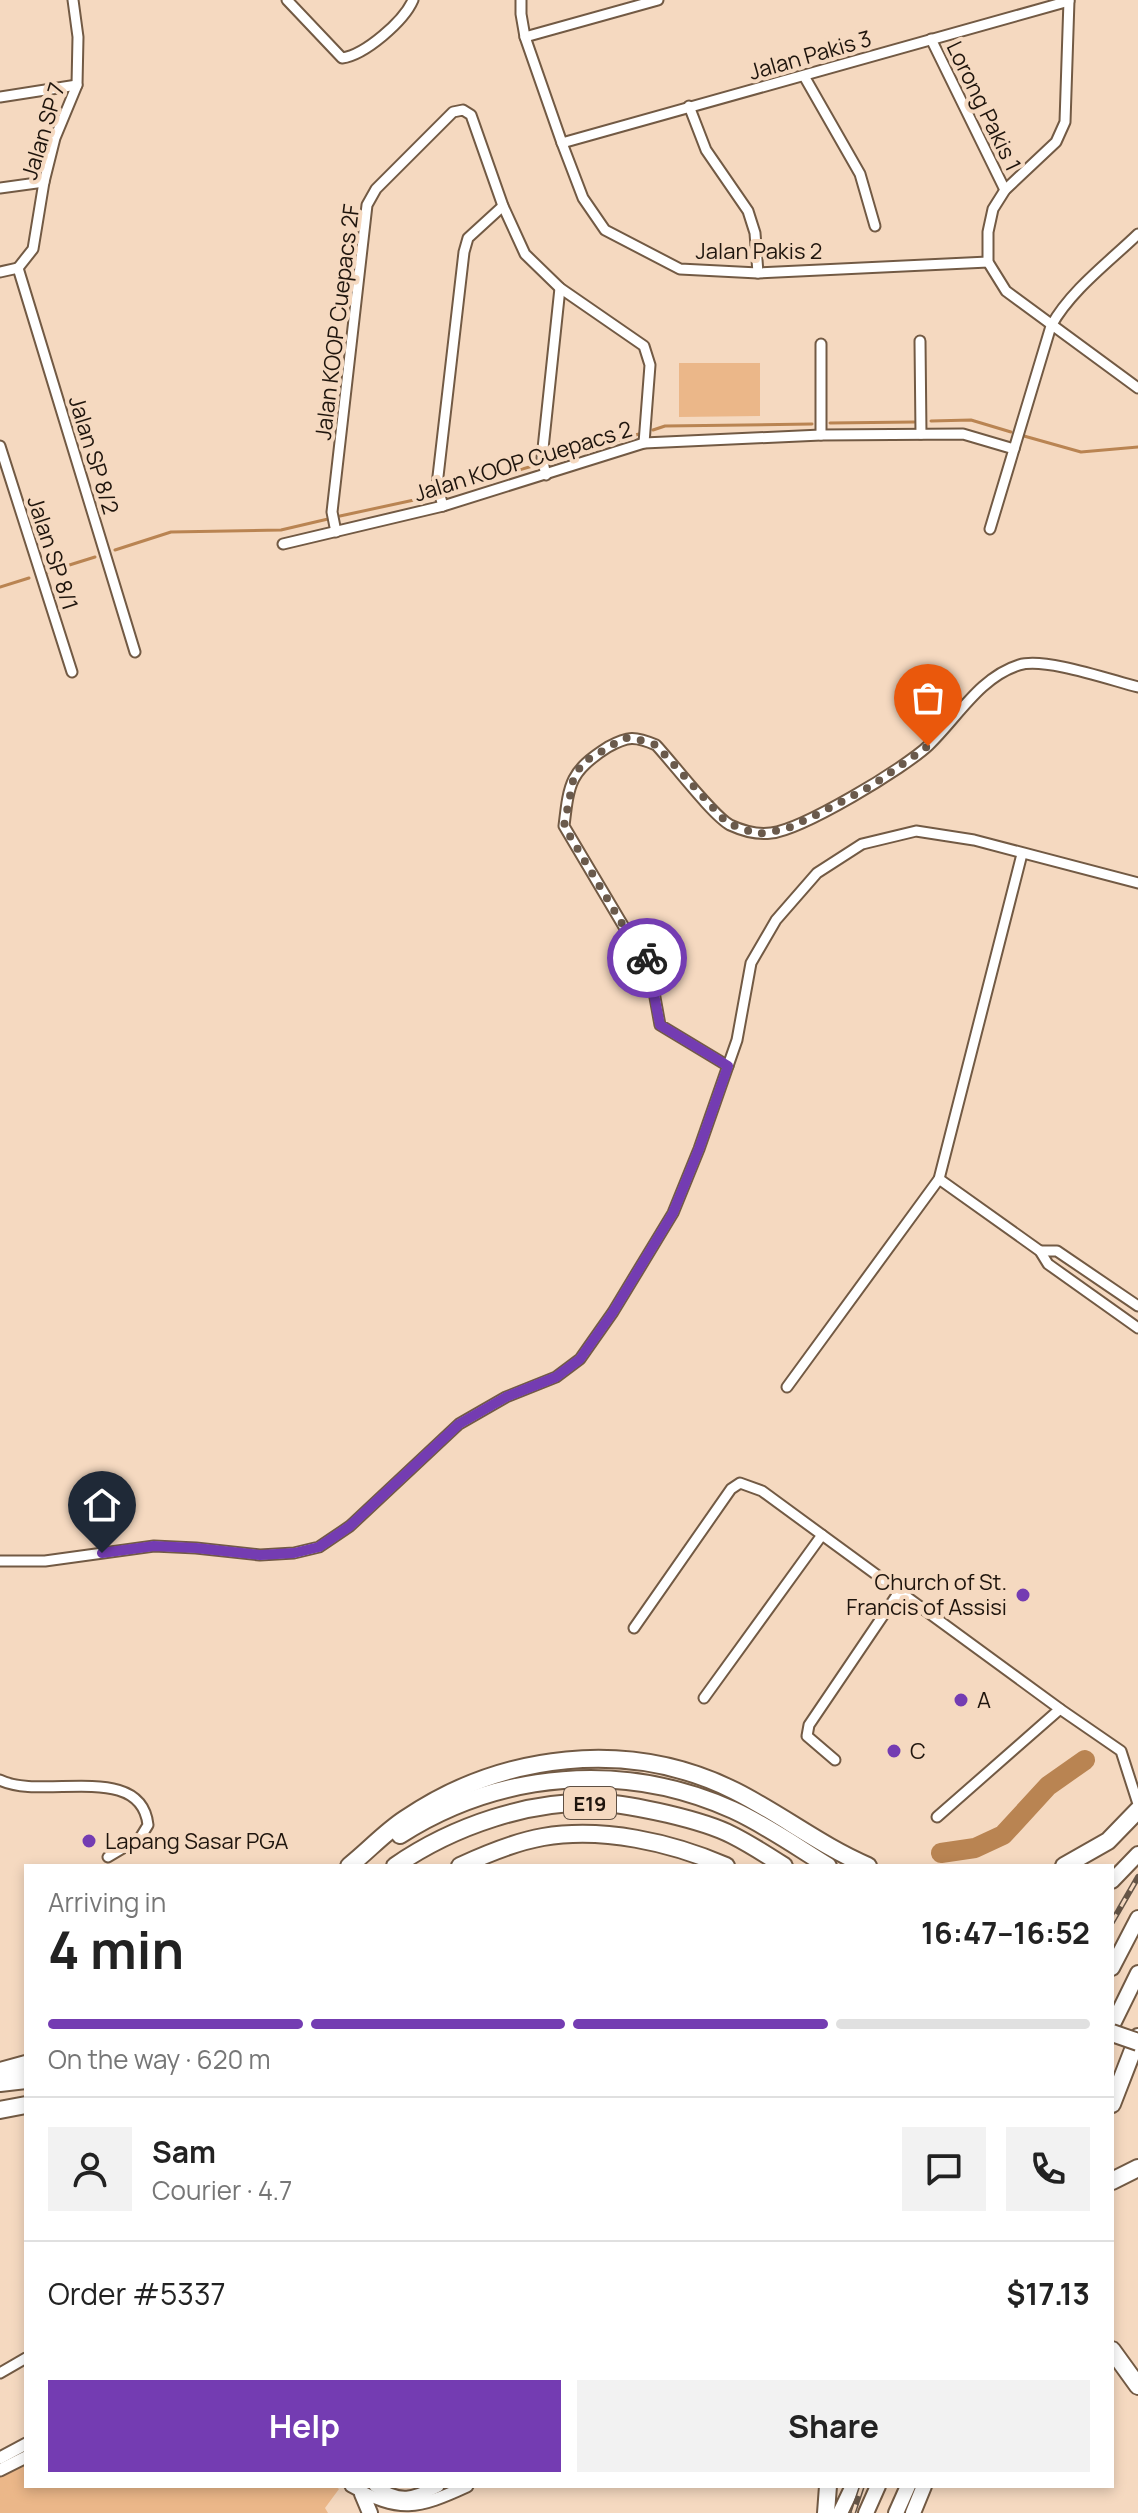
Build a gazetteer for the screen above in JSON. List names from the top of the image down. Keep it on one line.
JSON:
{"streets":{"highway":["E19"],"street":["Jalan Pakis 3","Lorong Pakis 1","Jalan SP 7","Jalan Pakis 2","Jalan KOOP Cuepacs 2F","Jalan SP 8/2","Jalan KOOP Cuepacs 2","Jalan SP 8/1"]},"crossings":[["Jalan Pakis 3","Lorong Pakis 1"],["Jalan Pakis 3","Jalan Pakis 2"],["Jalan SP 7","Jalan SP 8/2"],["Jalan KOOP Cuepacs 2F","Jalan KOOP Cuepacs 2"]],"places":["Church of St. Francis of Assisi","A","C","Lapang Sasar PGA"],"page":{"heading":["4 min","Arriving in","16:47–16:52"],"panel":["Sam","Courier · 4.7","Order #5337","$17.13"],"bar":"On the way · 620 m","buttons":["Help","Share"]}}
